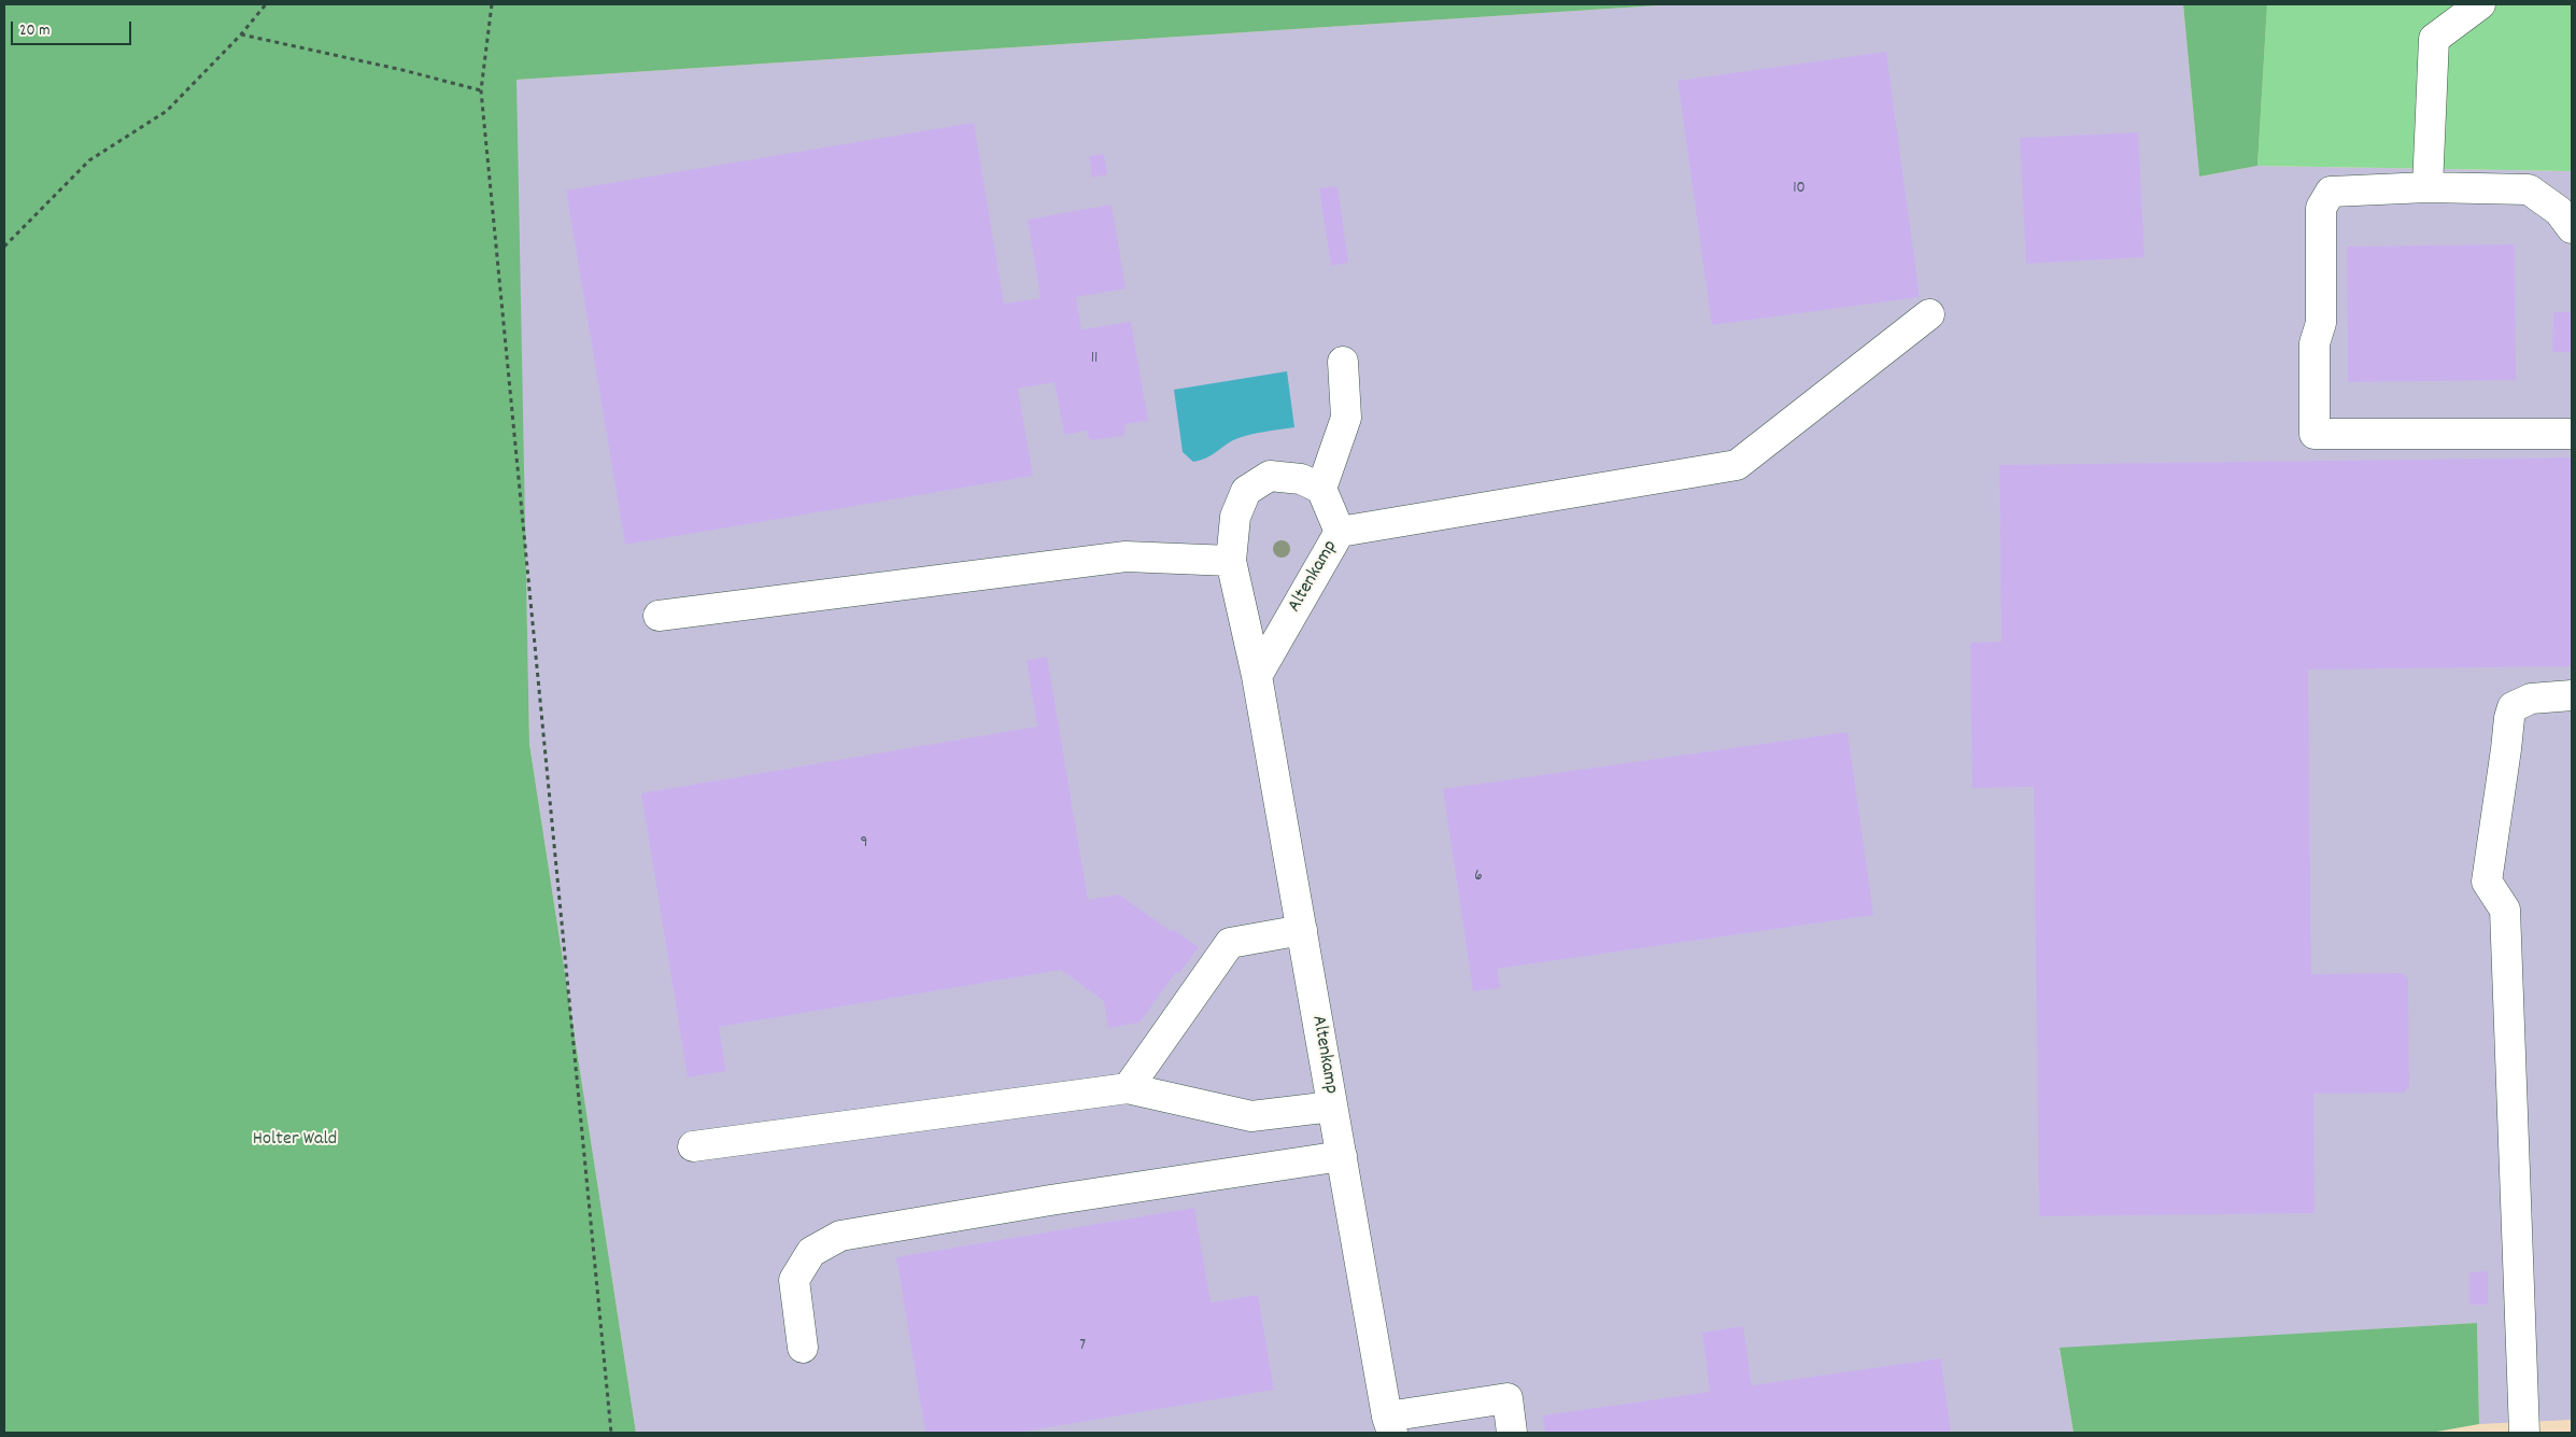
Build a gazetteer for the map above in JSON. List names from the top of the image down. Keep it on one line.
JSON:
{"streets":{"street":["Altenkamp"]},"parks":["Holter Wald"],"house_numbers":["10","11","9","6","7"],"scale_bar":"20 m"}
